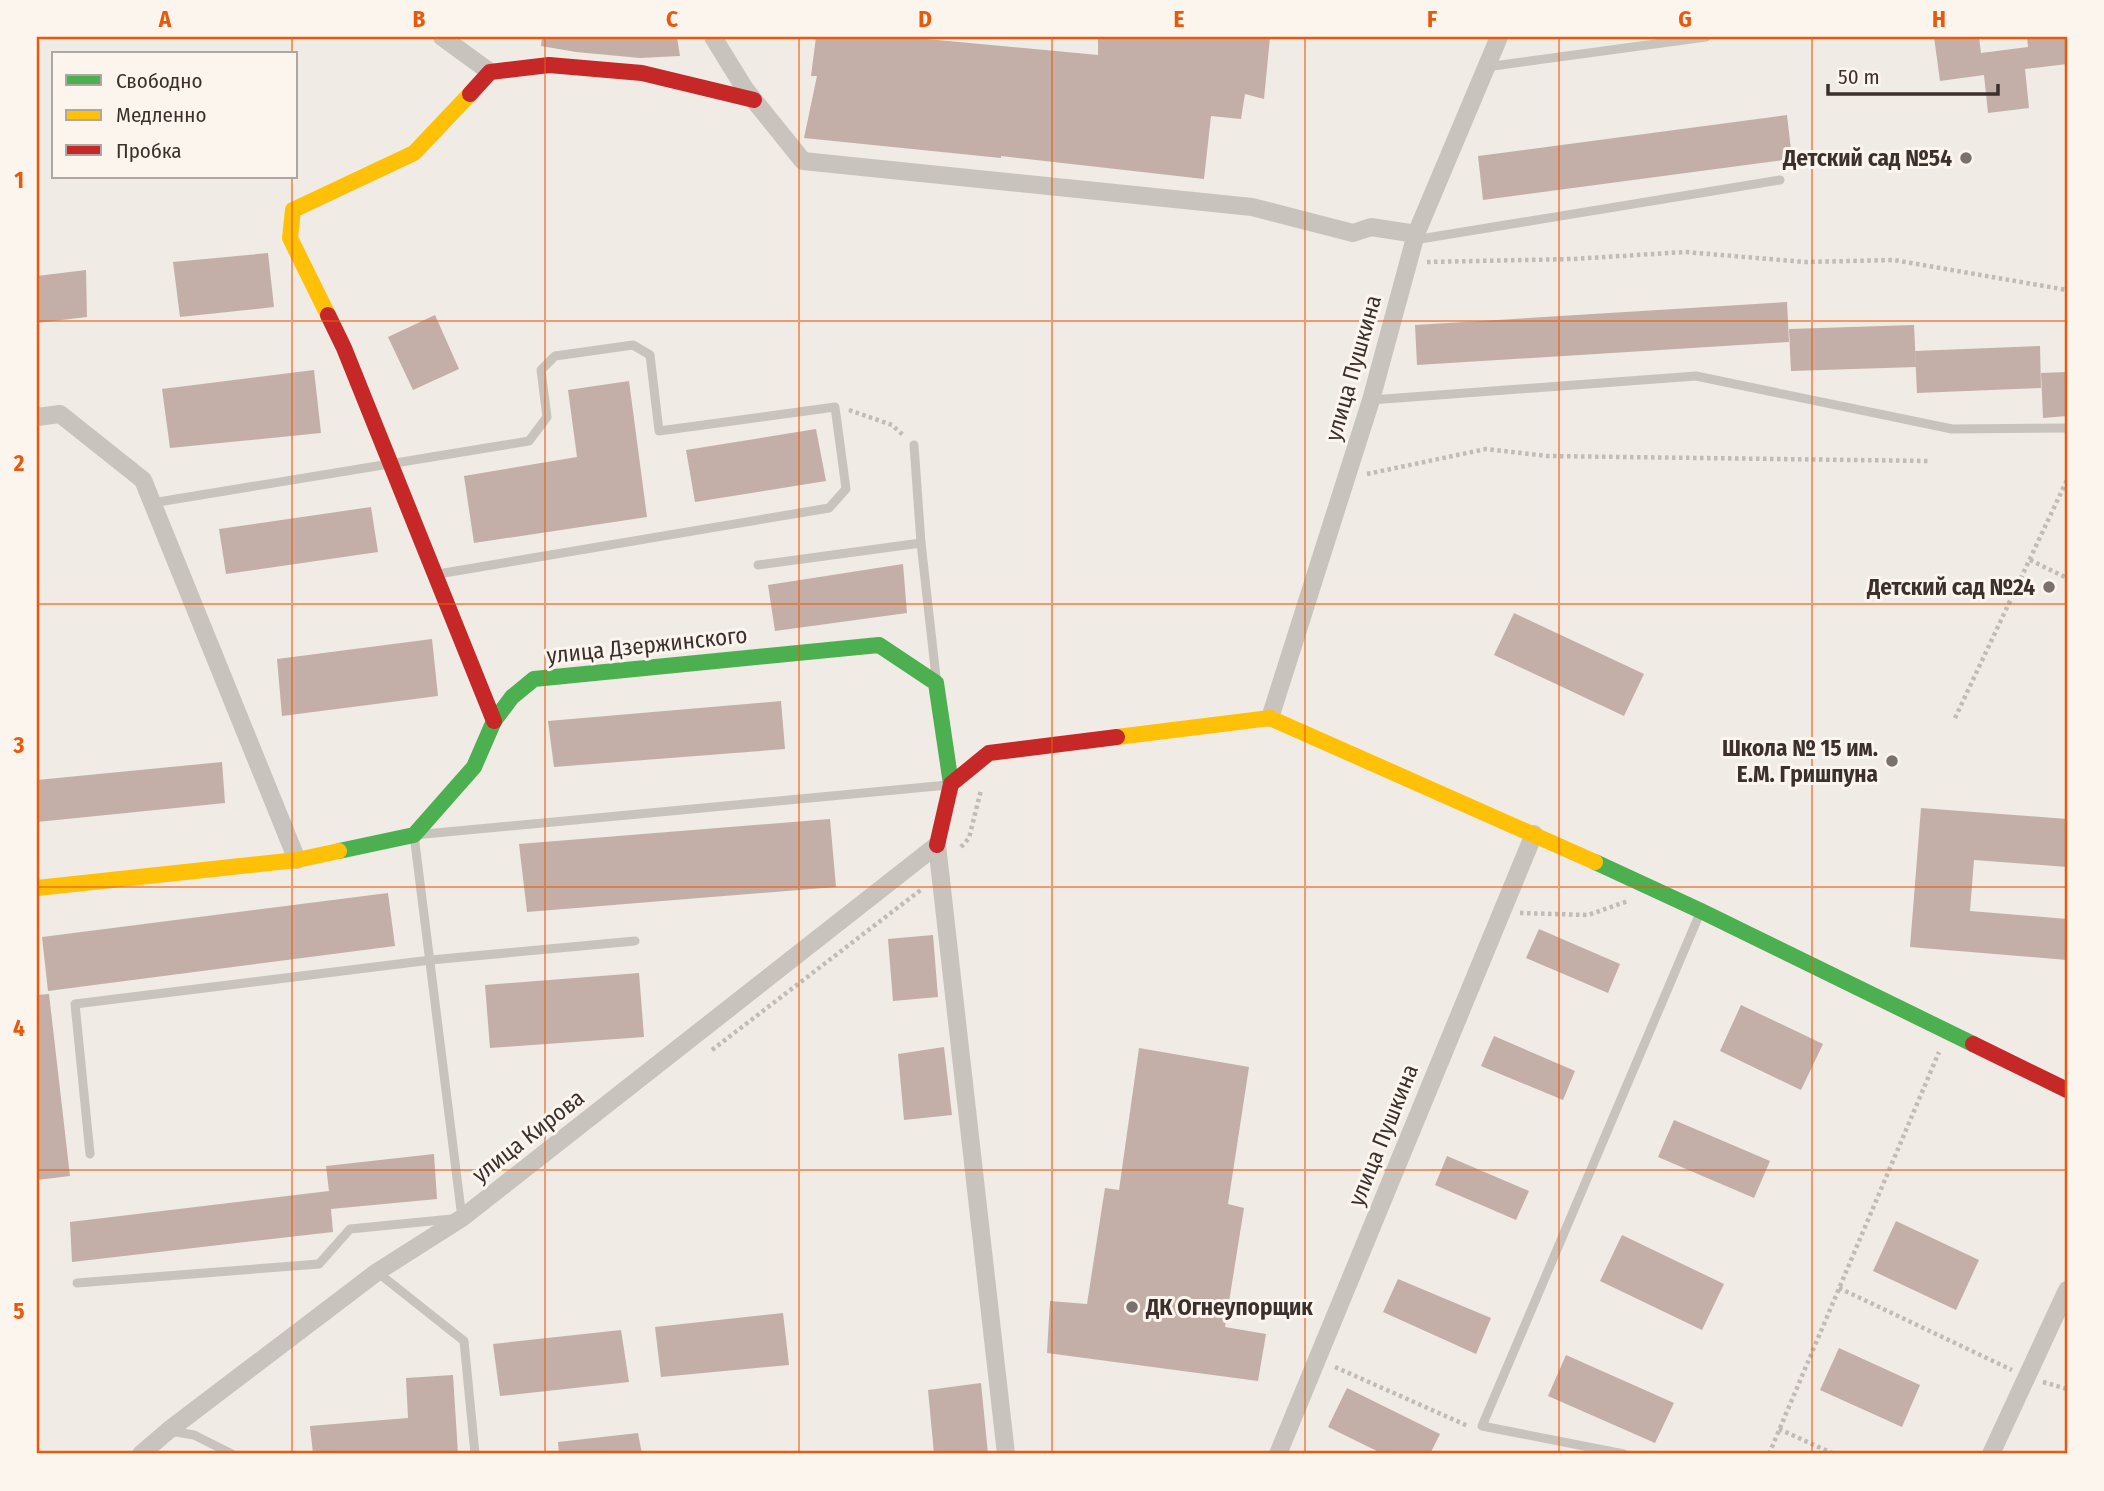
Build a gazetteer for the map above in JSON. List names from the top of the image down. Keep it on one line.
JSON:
{"streets":{"street":["улица Пушкина","улица Дзержинского","улица Кирова"]},"places":["Детский сад №54","Детский сад №24","Школа № 15 им. Е.М. Гришпуна","ДК Огнеупорщик"],"legend":["Свободно","Медленно","Пробка"],"scale_bar":"50 m","grid":{"columns":["A","B","C","D","E","F","G","H"],"rows":["1","2","3","4","5"]}}
